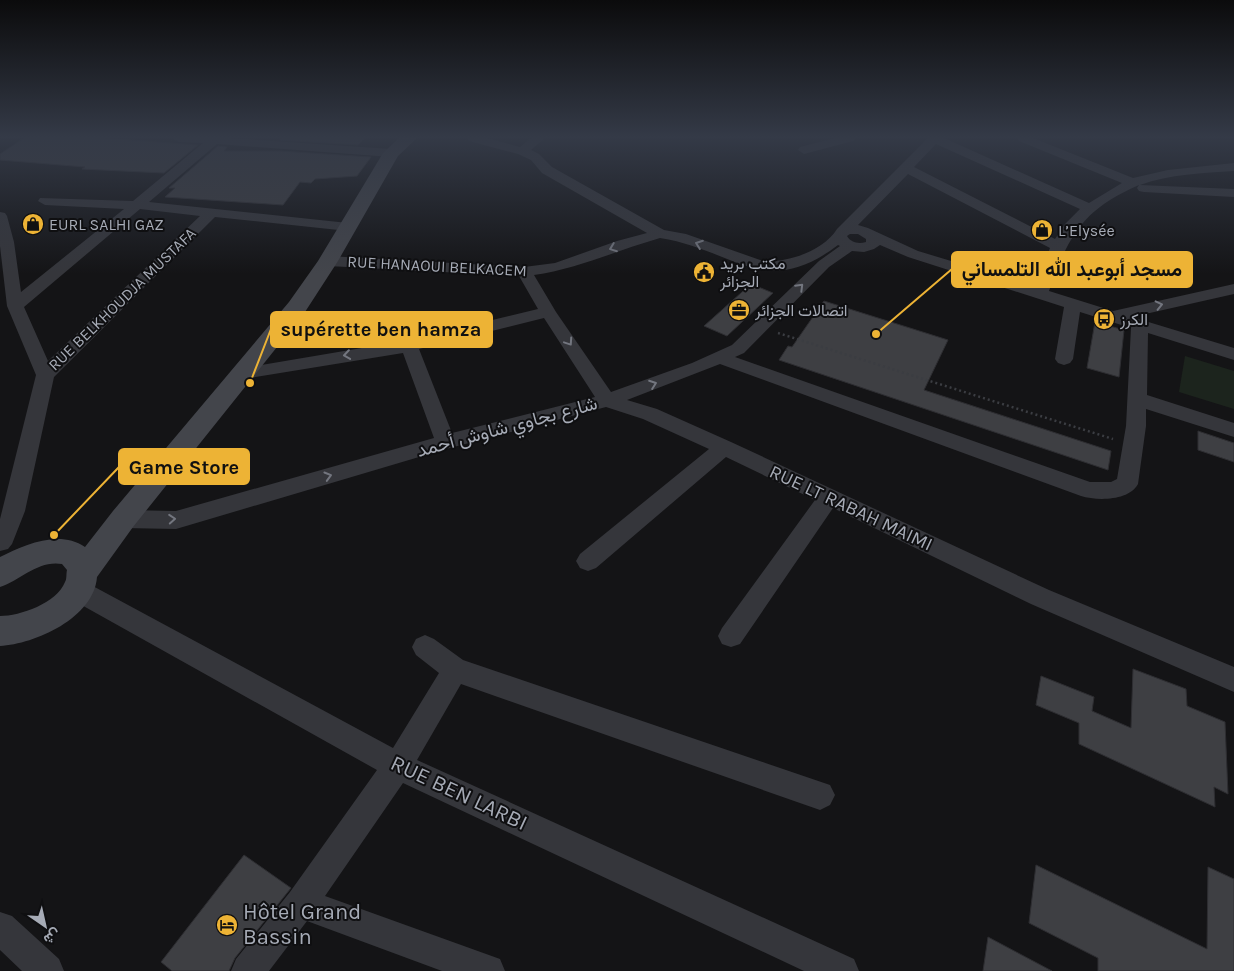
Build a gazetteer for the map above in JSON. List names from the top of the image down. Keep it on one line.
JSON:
{"streets":{"street":["RUE HANAOUI BELKACEM","RUE BELKHOUDJA MUSTAFA","شارع بجاوي شاوش أحمد","RUE LT RABAH MAIMI","RUE BEN LARBI"]},"crossings":[["شارع بجاوي شاوش أحمد","RUE LT RABAH MAIMI"]],"one_way":["RUE HANAOUI BELKACEM"],"places":{"shop":["EURL SALHI GAZ","L’Elysée"],"public building":["مكتب بريد الجزائر"],"office":["اتصالات الجزائر"],"bus stop":["الكرز"],"other":["مسجد أبوعبد الله التلمساني","supérette ben hamza","Game Store"],"hotel":["Hôtel Grand Bassin"]},"north":"bottom right"}
